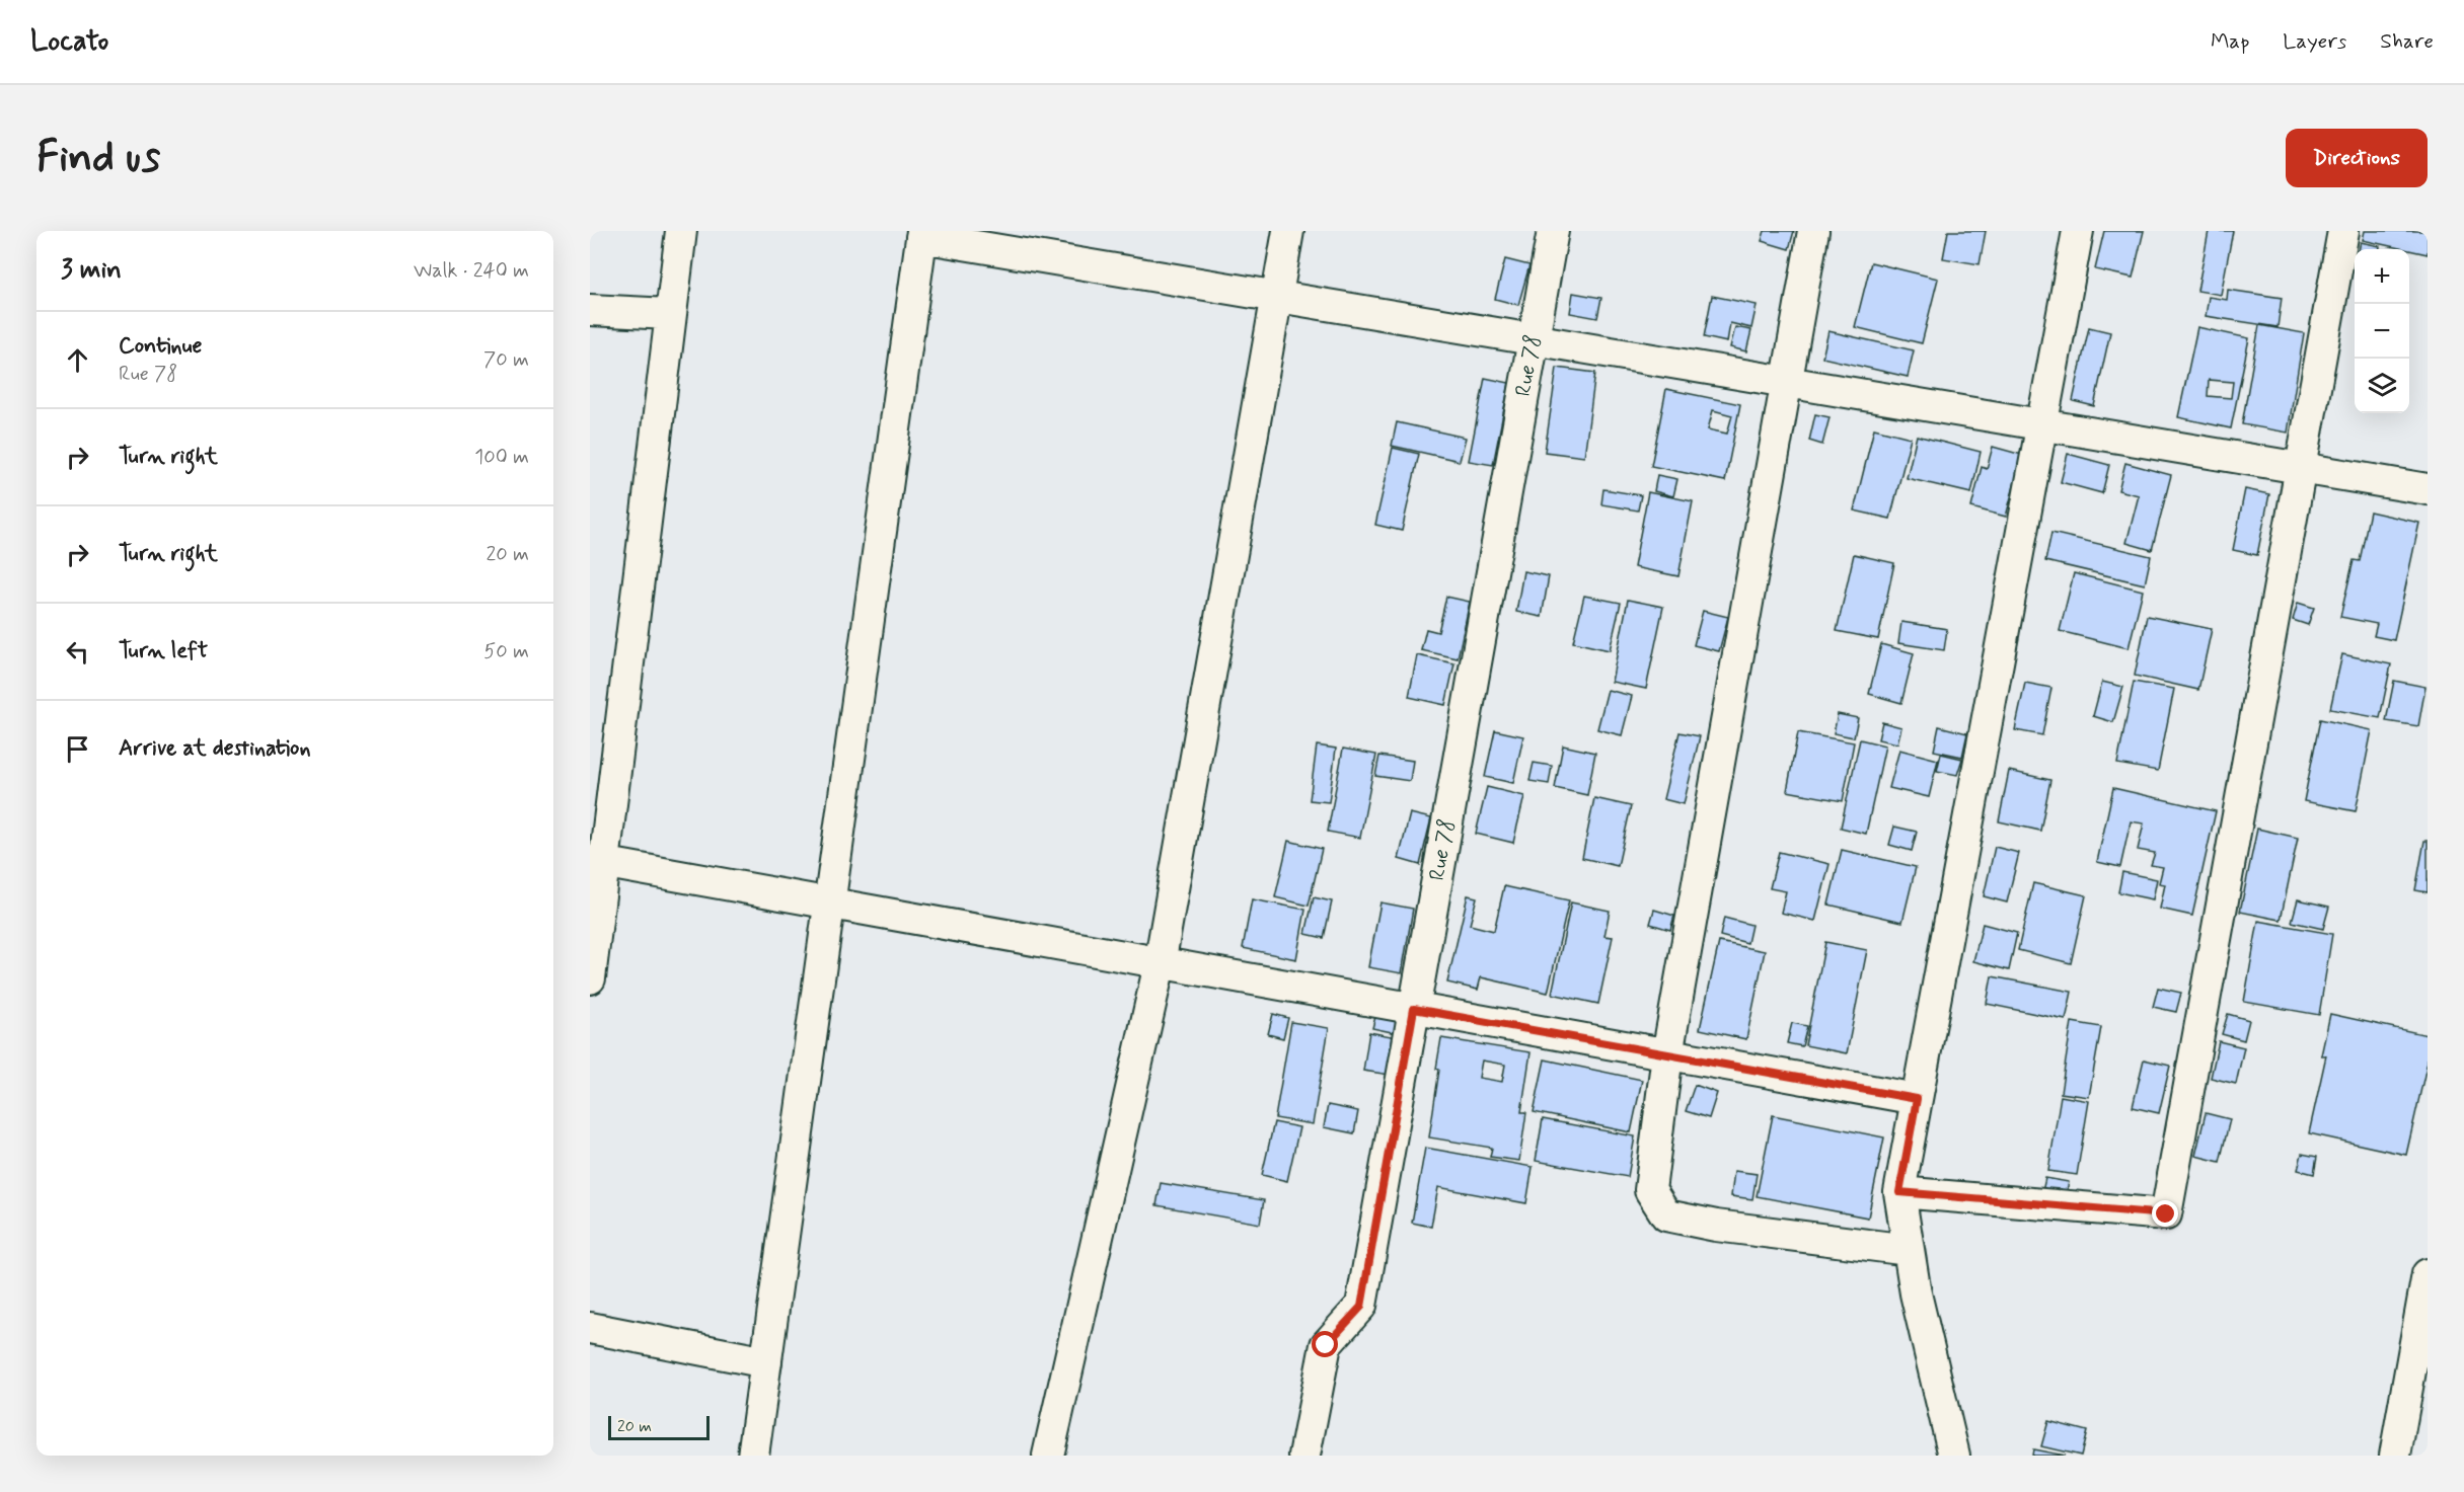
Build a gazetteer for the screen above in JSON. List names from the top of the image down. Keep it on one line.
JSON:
{"streets":{"street":["Rue 78"]},"scale_bar":"20 m","page":{"header":"Locato","nav":["Map","Layers","Share"],"buttons":"Directions","title":"Find us","heading":["3 min","Walk · 240 m"],"map_buttons":["+","−"],"list":[["Continue","Rue 78","70 m"],["Turn right","100 m"],["Turn right","20 m"],["Turn left","50 m"],"Arrive at destination"],"scale":"20 m"}}
